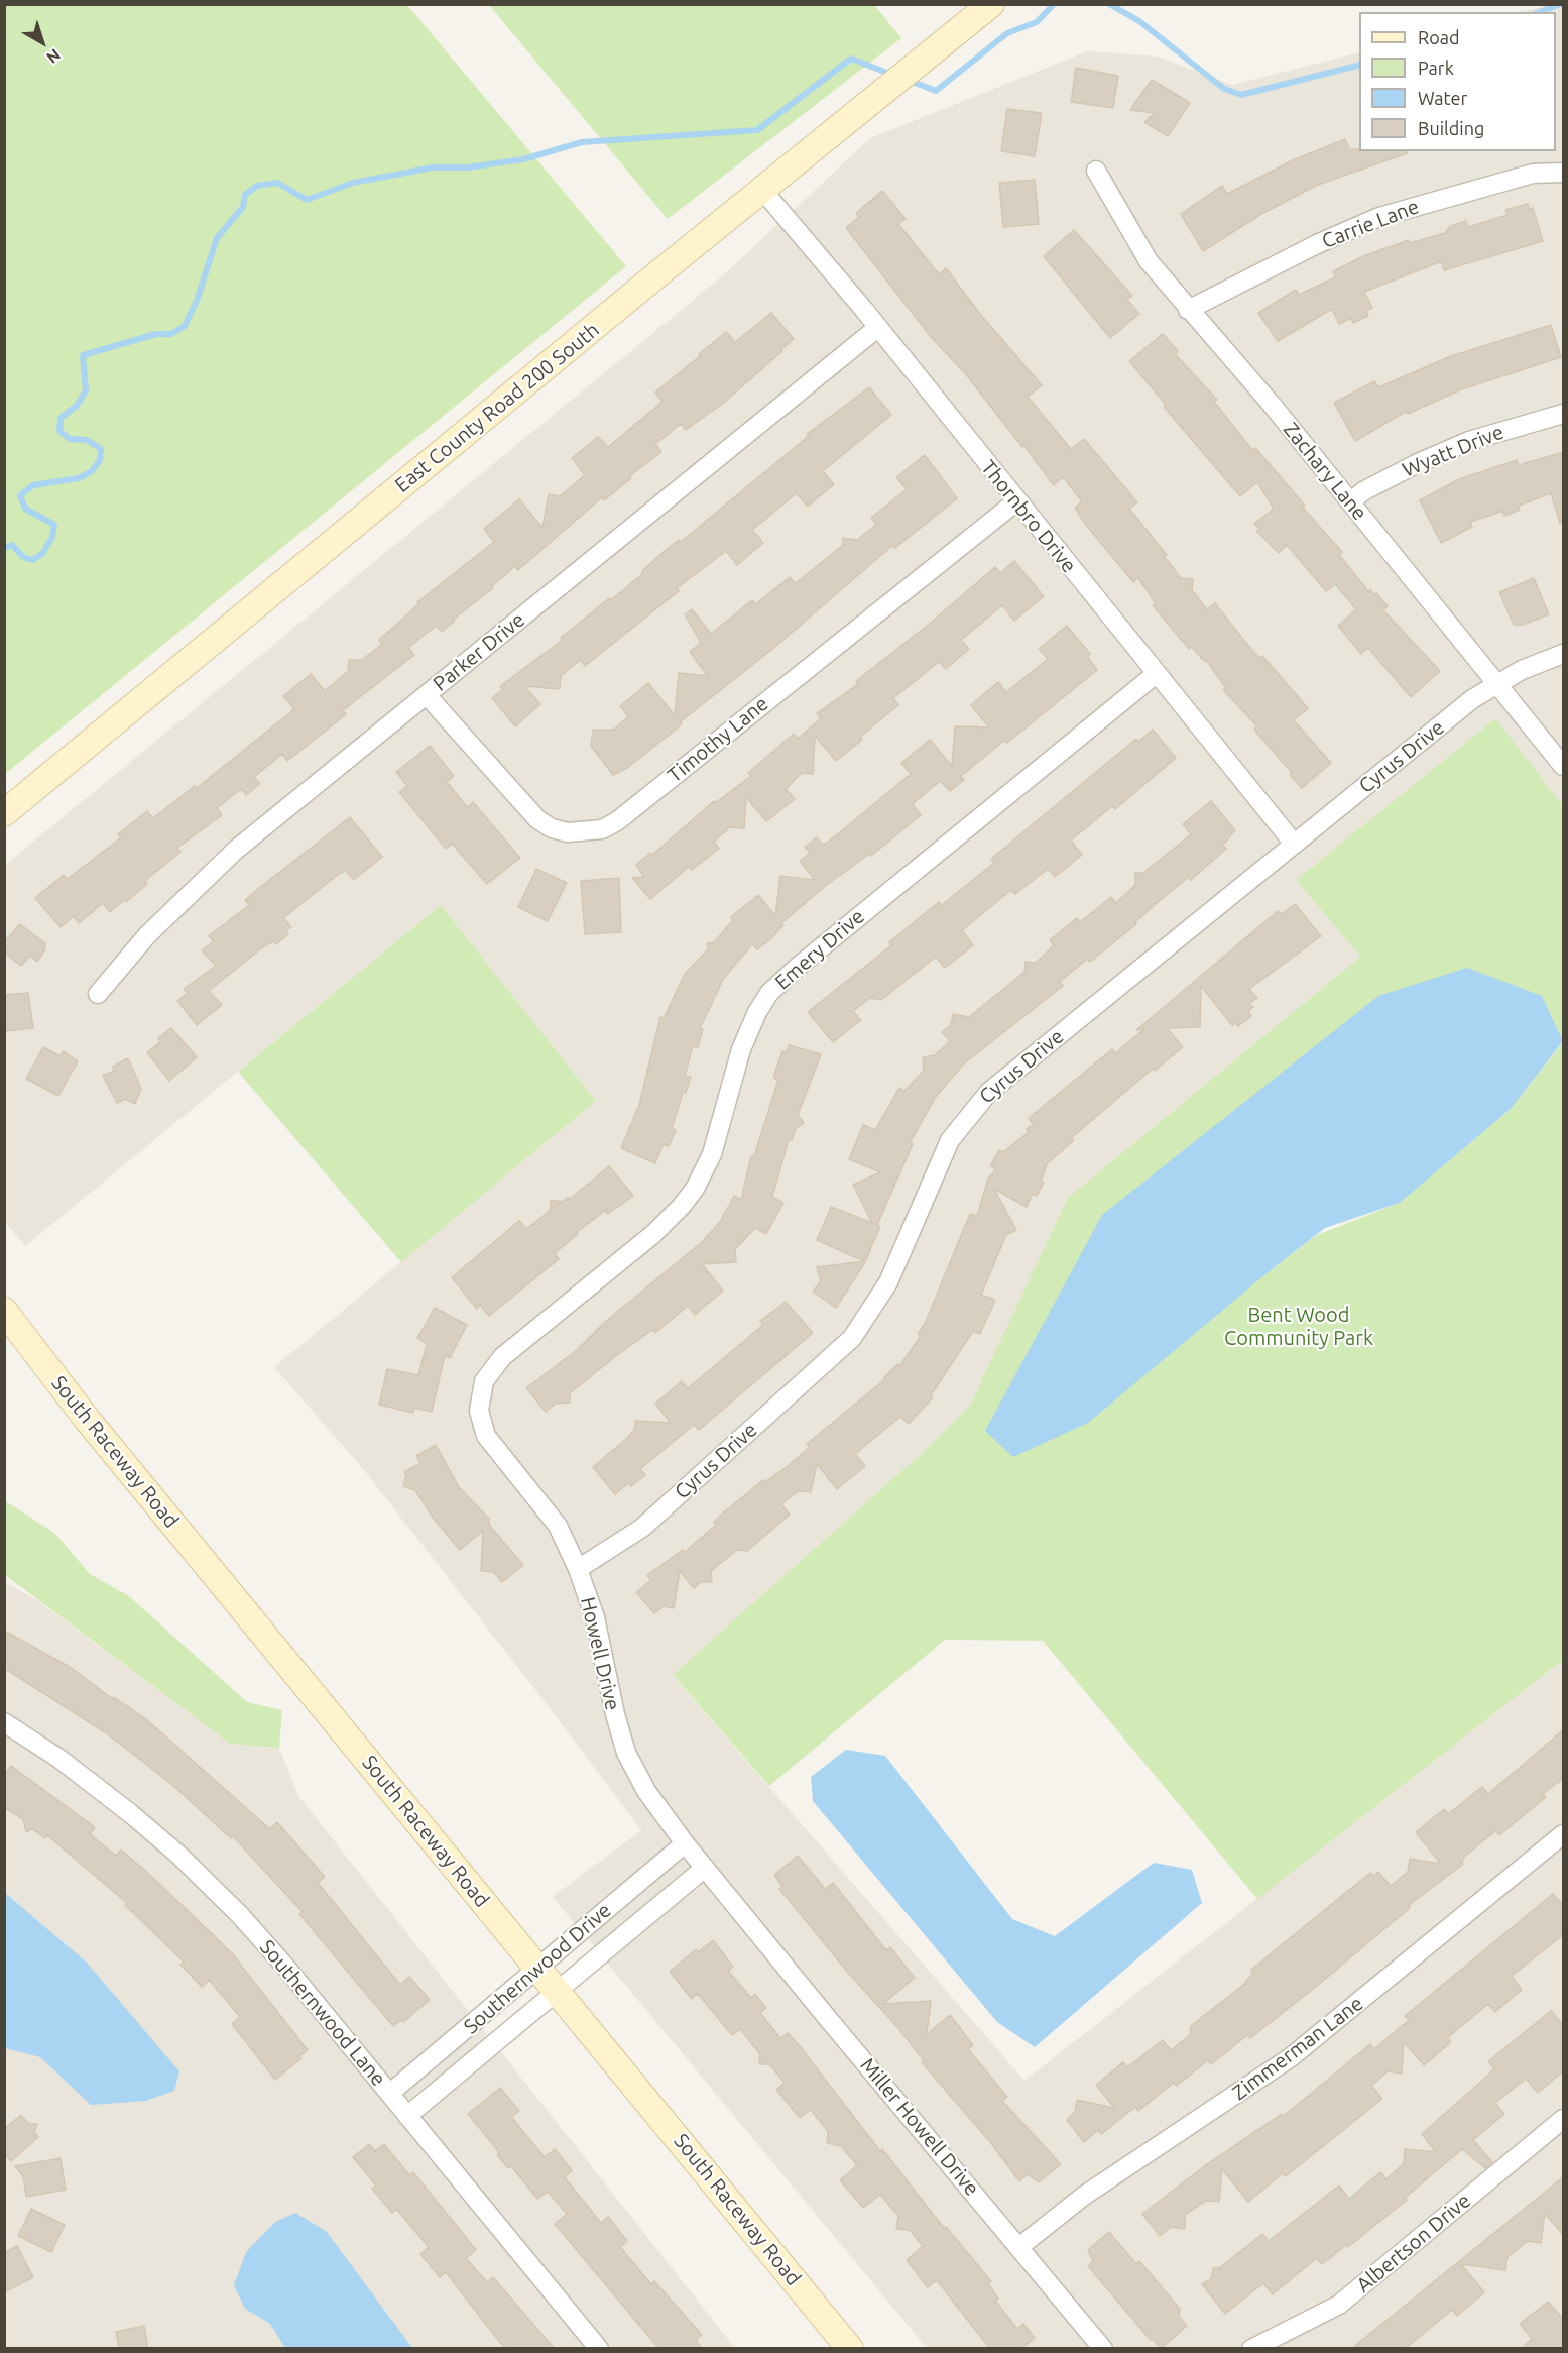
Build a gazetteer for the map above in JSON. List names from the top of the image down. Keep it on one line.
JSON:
{"streets":{"main road":["East County Road 200 South","South Raceway Road"],"street":["Carrie Lane","Wyatt Drive","Zachary Lane","Thornbro Drive","Parker Drive","Timothy Lane","Cyrus Drive","Emery Drive","Howell Drive","Southernwood Drive","Southernwood Lane","Zimmerman Lane","Miller Howell Drive","Albertson Drive"]},"crossings":[["Carrie Lane","Zachary Lane"],["East County Road 200 South","Thornbro Drive"],["Wyatt Drive","Zachary Lane"],["Zachary Lane","Cyrus Drive"],["Thornbro Drive","Parker Drive"],["Thornbro Drive","Timothy Lane"],["Thornbro Drive","Cyrus Drive"],["Thornbro Drive","Emery Drive"],["Parker Drive","Timothy Lane"],["Cyrus Drive","Howell Drive"],["Emery Drive","Howell Drive"],["South Raceway Road","Southernwood Drive"],["Howell Drive","Southernwood Drive"],["Howell Drive","Miller Howell Drive"],["Southernwood Drive","Southernwood Lane"],["Zimmerman Lane","Miller Howell Drive"]],"parks":["Bent Wood Community Park"],"legend":["Road","Park","Water","Building"],"north":"bottom right"}
